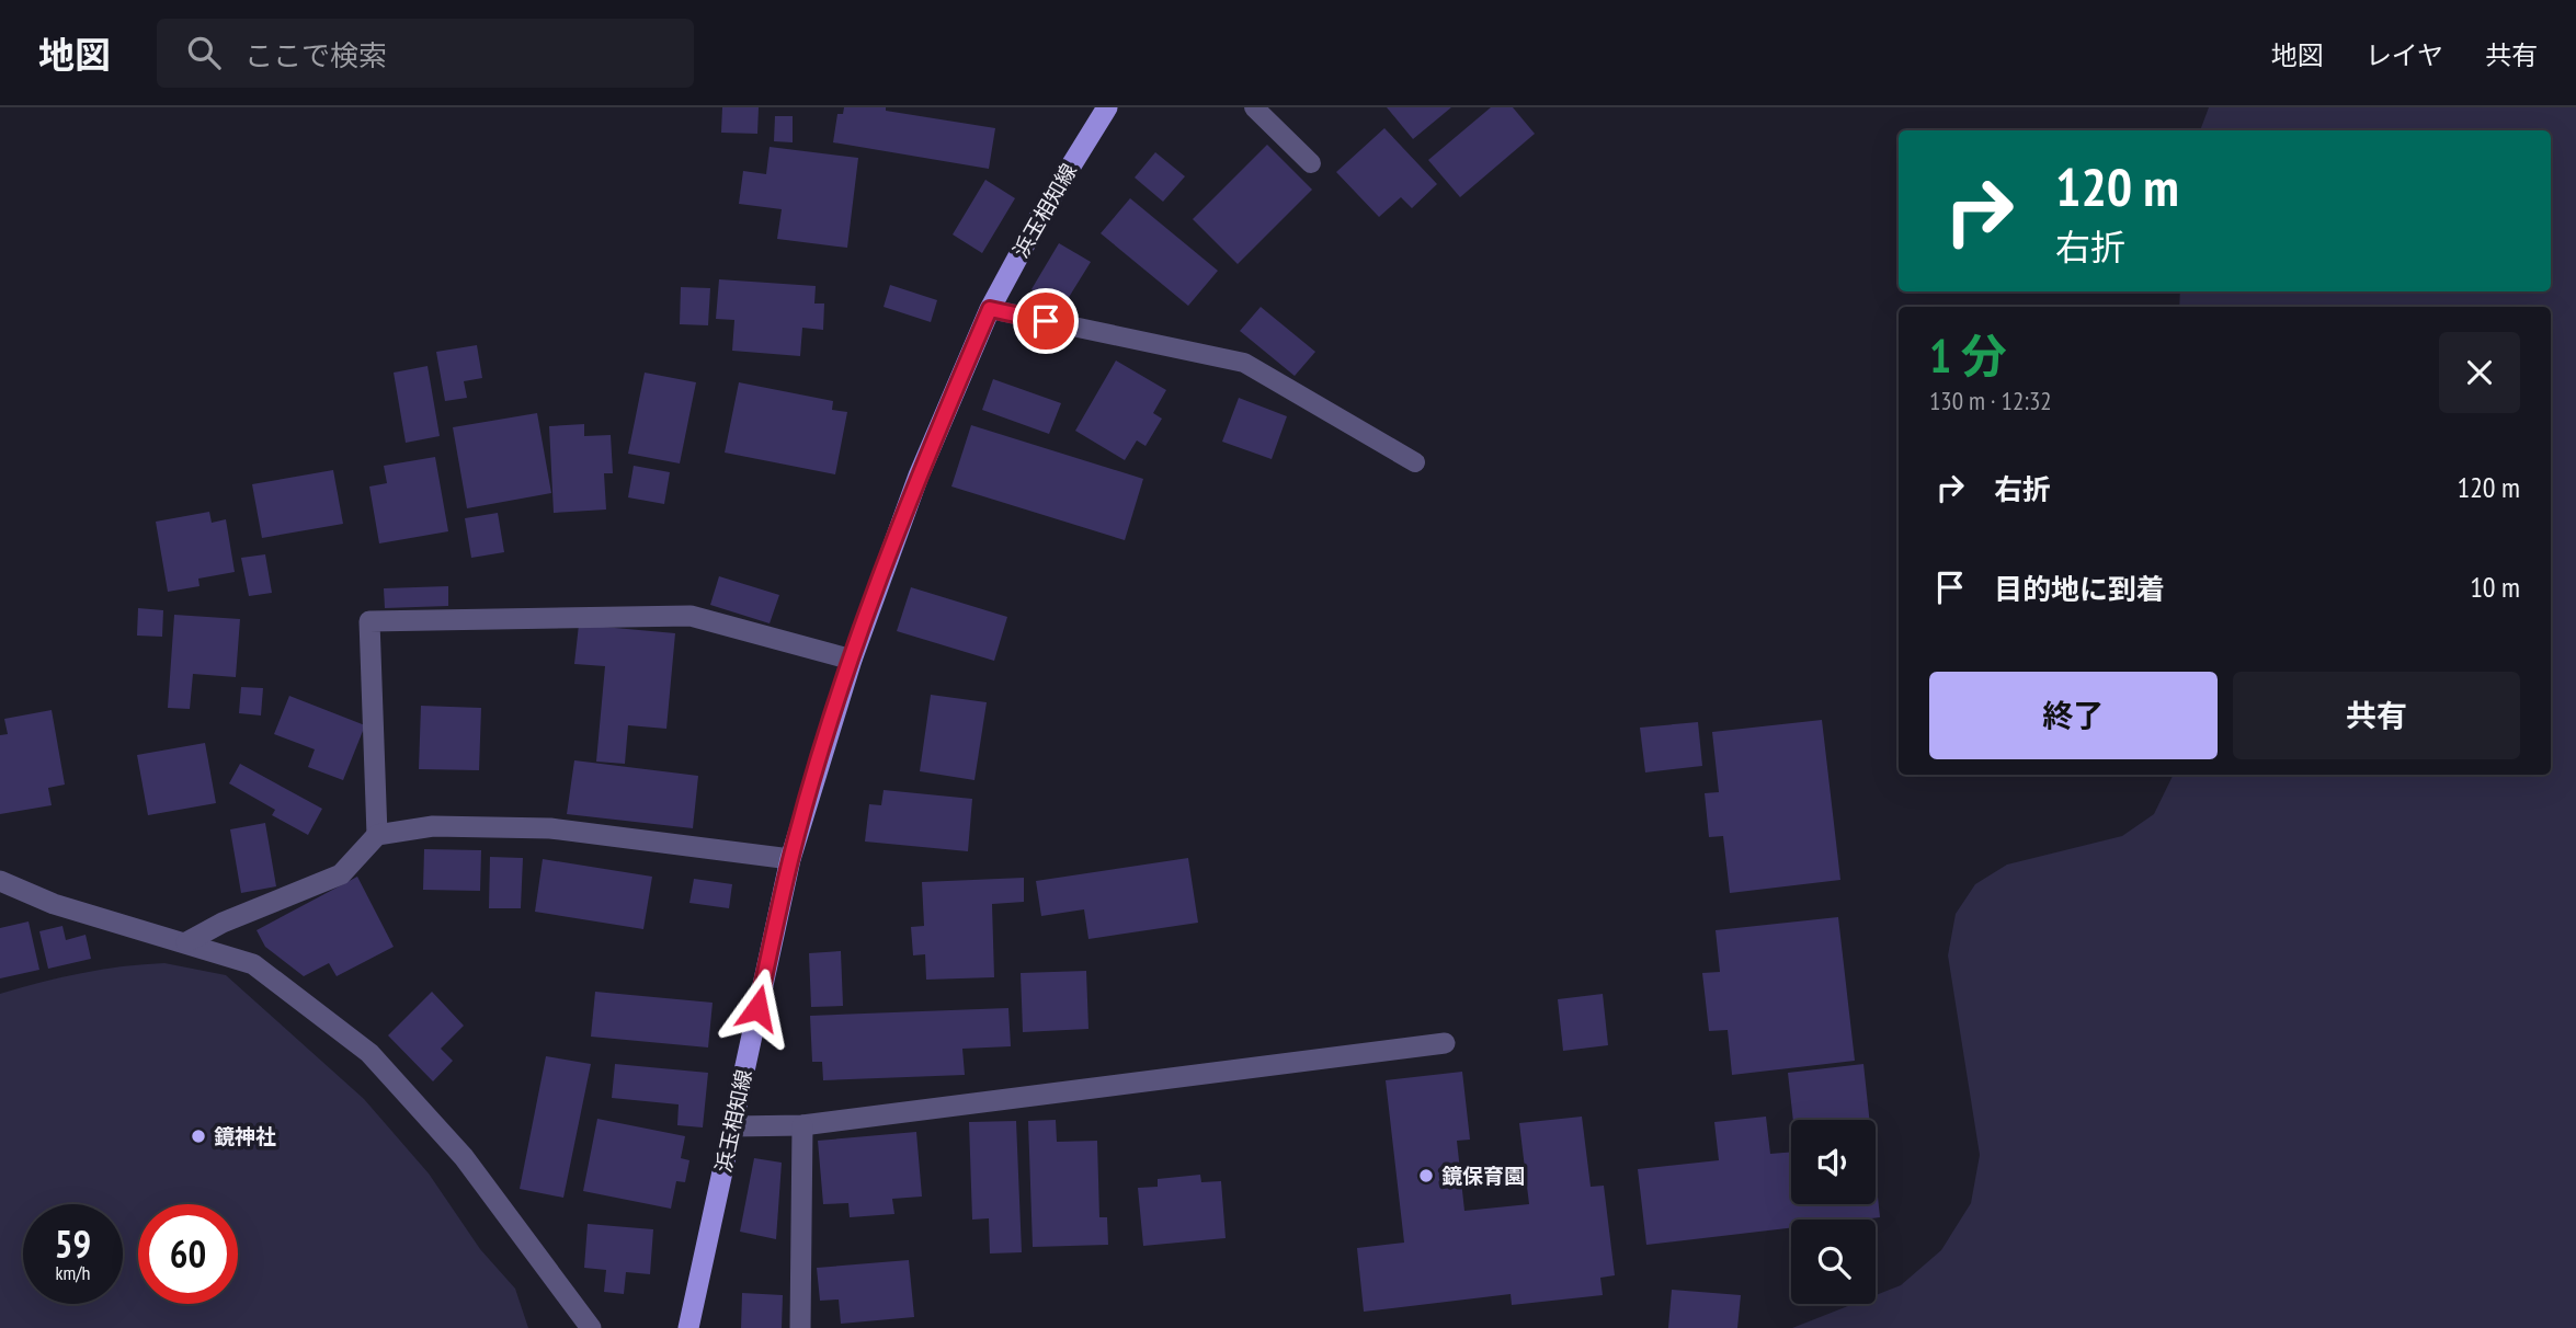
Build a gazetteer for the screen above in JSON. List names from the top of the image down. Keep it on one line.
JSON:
{"streets":{"main road":["浜玉相知線"]},"places":["鏡神社","鏡保育園"],"page":{"header":"地図","search":"ここで検索","nav":["地図","レイヤ","共有"],"turn":["120 m","右折"],"heading":["1 分","130 m · 12:32"],"list":[{"name":"右折","value":"120 m"},{"name":"目的地に到着","value":"10 m"}],"buttons":["終了","共有"],"speed":"59 km/h","limit":"60"}}
